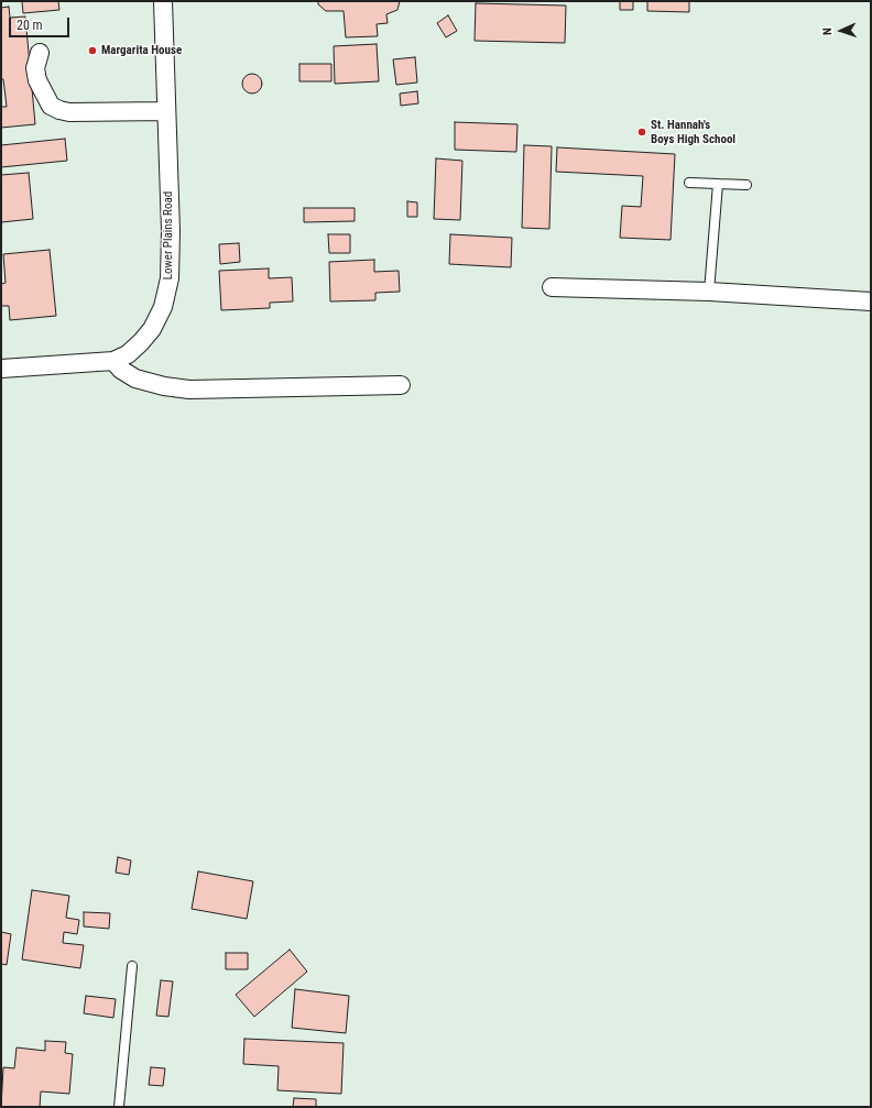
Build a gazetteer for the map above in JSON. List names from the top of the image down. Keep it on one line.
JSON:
{"streets":{"street":["Lower Plains Road"]},"places":["Margarita House","St. Hannah's Boys High School"],"scale_bar":"20 m","north":"left"}
